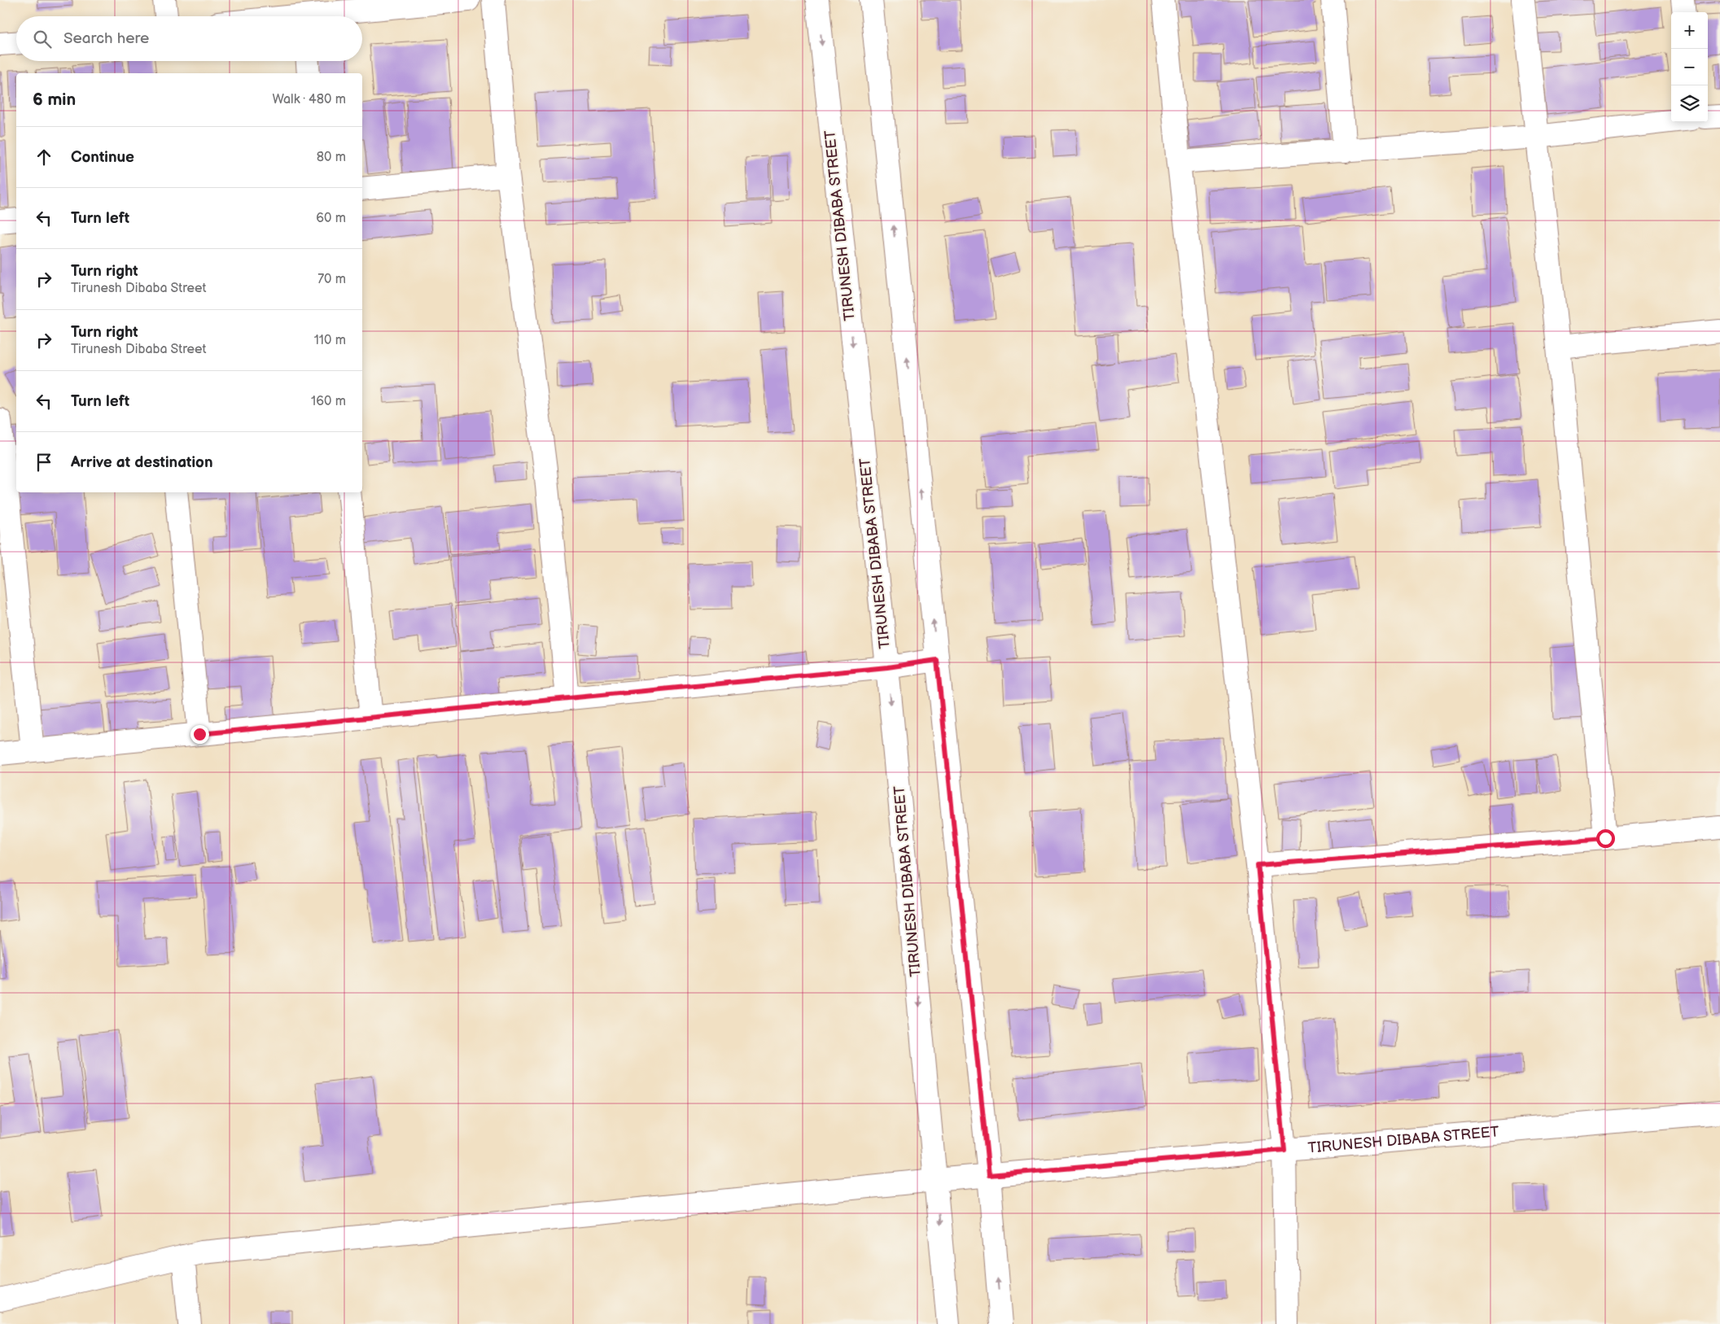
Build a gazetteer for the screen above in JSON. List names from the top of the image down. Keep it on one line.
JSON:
{"streets":{"street":["TIRUNESH DIBABA STREET"]},"page":{"map_buttons":["+","−"],"search":"Search here","heading":["6 min","Walk · 480 m"],"list":[["Continue","80 m"],["Turn left","60 m"],["Turn right","Tirunesh Dibaba Street","70 m"],["Turn right","Tirunesh Dibaba Street","110 m"],["Turn left","160 m"],"Arrive at destination"]}}
